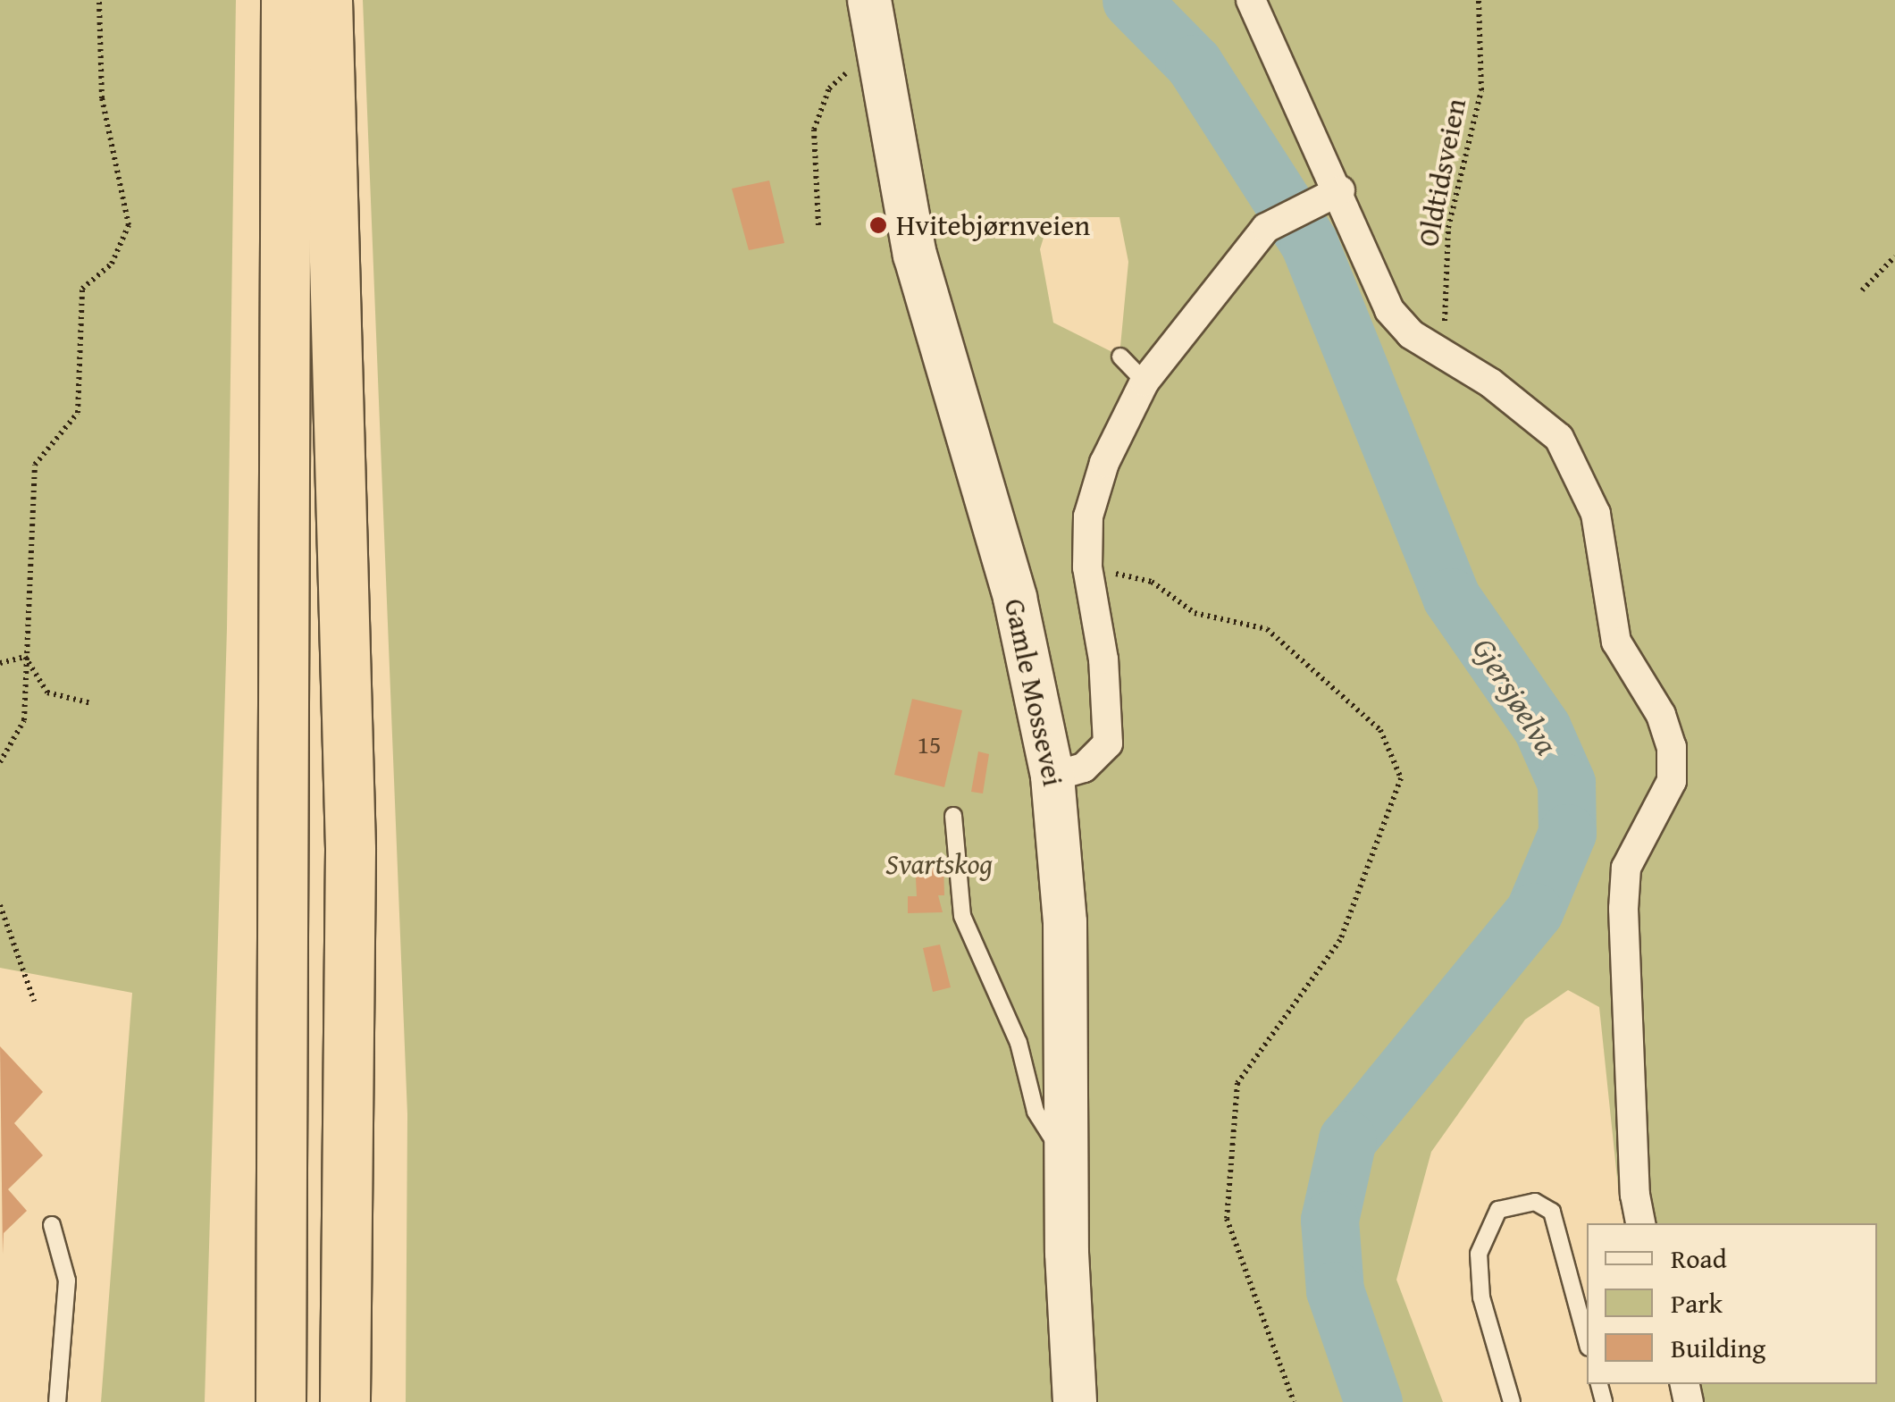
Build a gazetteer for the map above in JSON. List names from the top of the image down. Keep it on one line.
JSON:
{"streets":{"main road":["Gamle Mossevei"],"path":["Oldtidsveien"]},"water":["Gjersjøelva"],"parks":["Svartskog"],"places":["Hvitebjørnveien"],"house_numbers":["15"],"legend":["Road","Park","Building"]}
